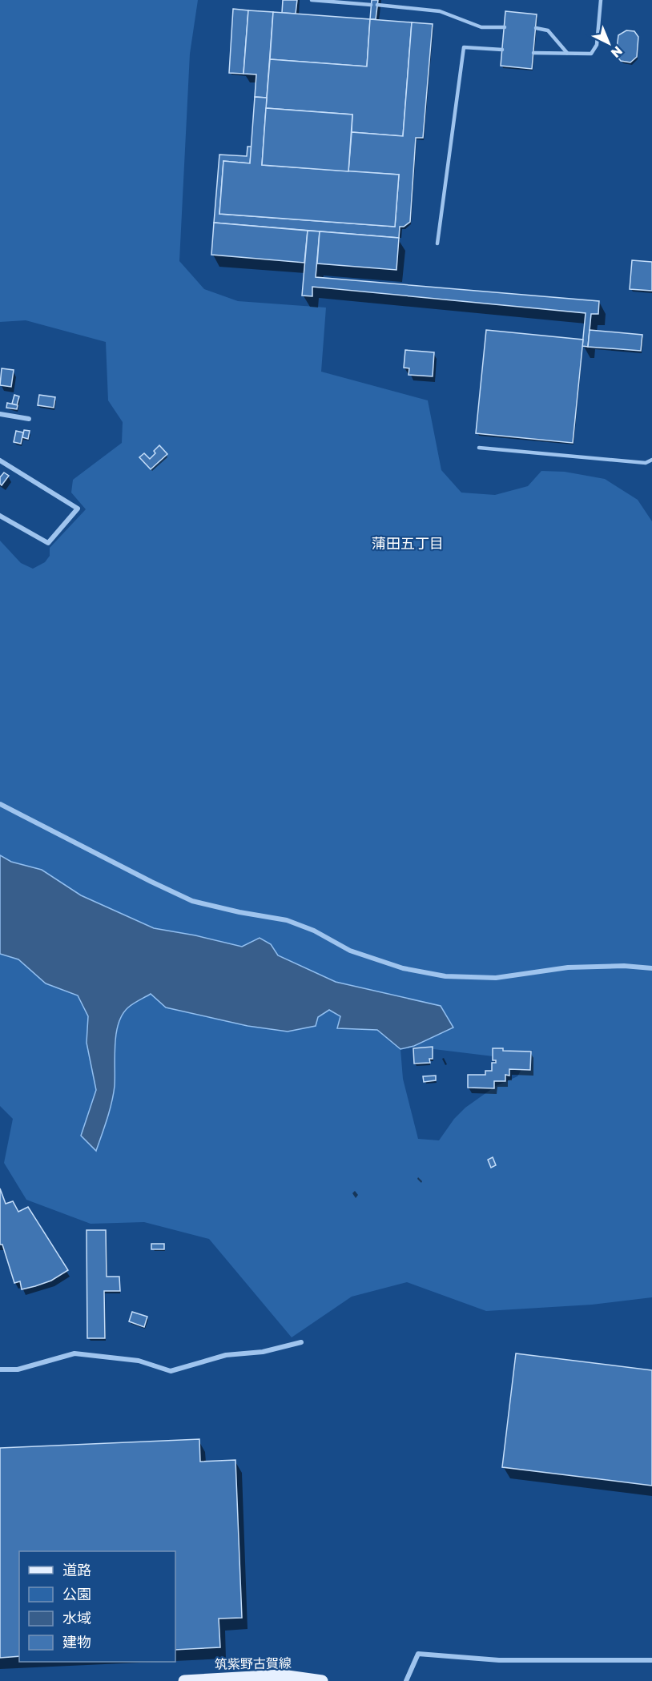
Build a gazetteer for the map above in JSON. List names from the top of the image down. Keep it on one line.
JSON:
{"streets":{"main road":["筑紫野古賀線"]},"districts":["蒲田五丁目"],"legend":["道路","公園","水域","建物"],"north":"bottom right"}
